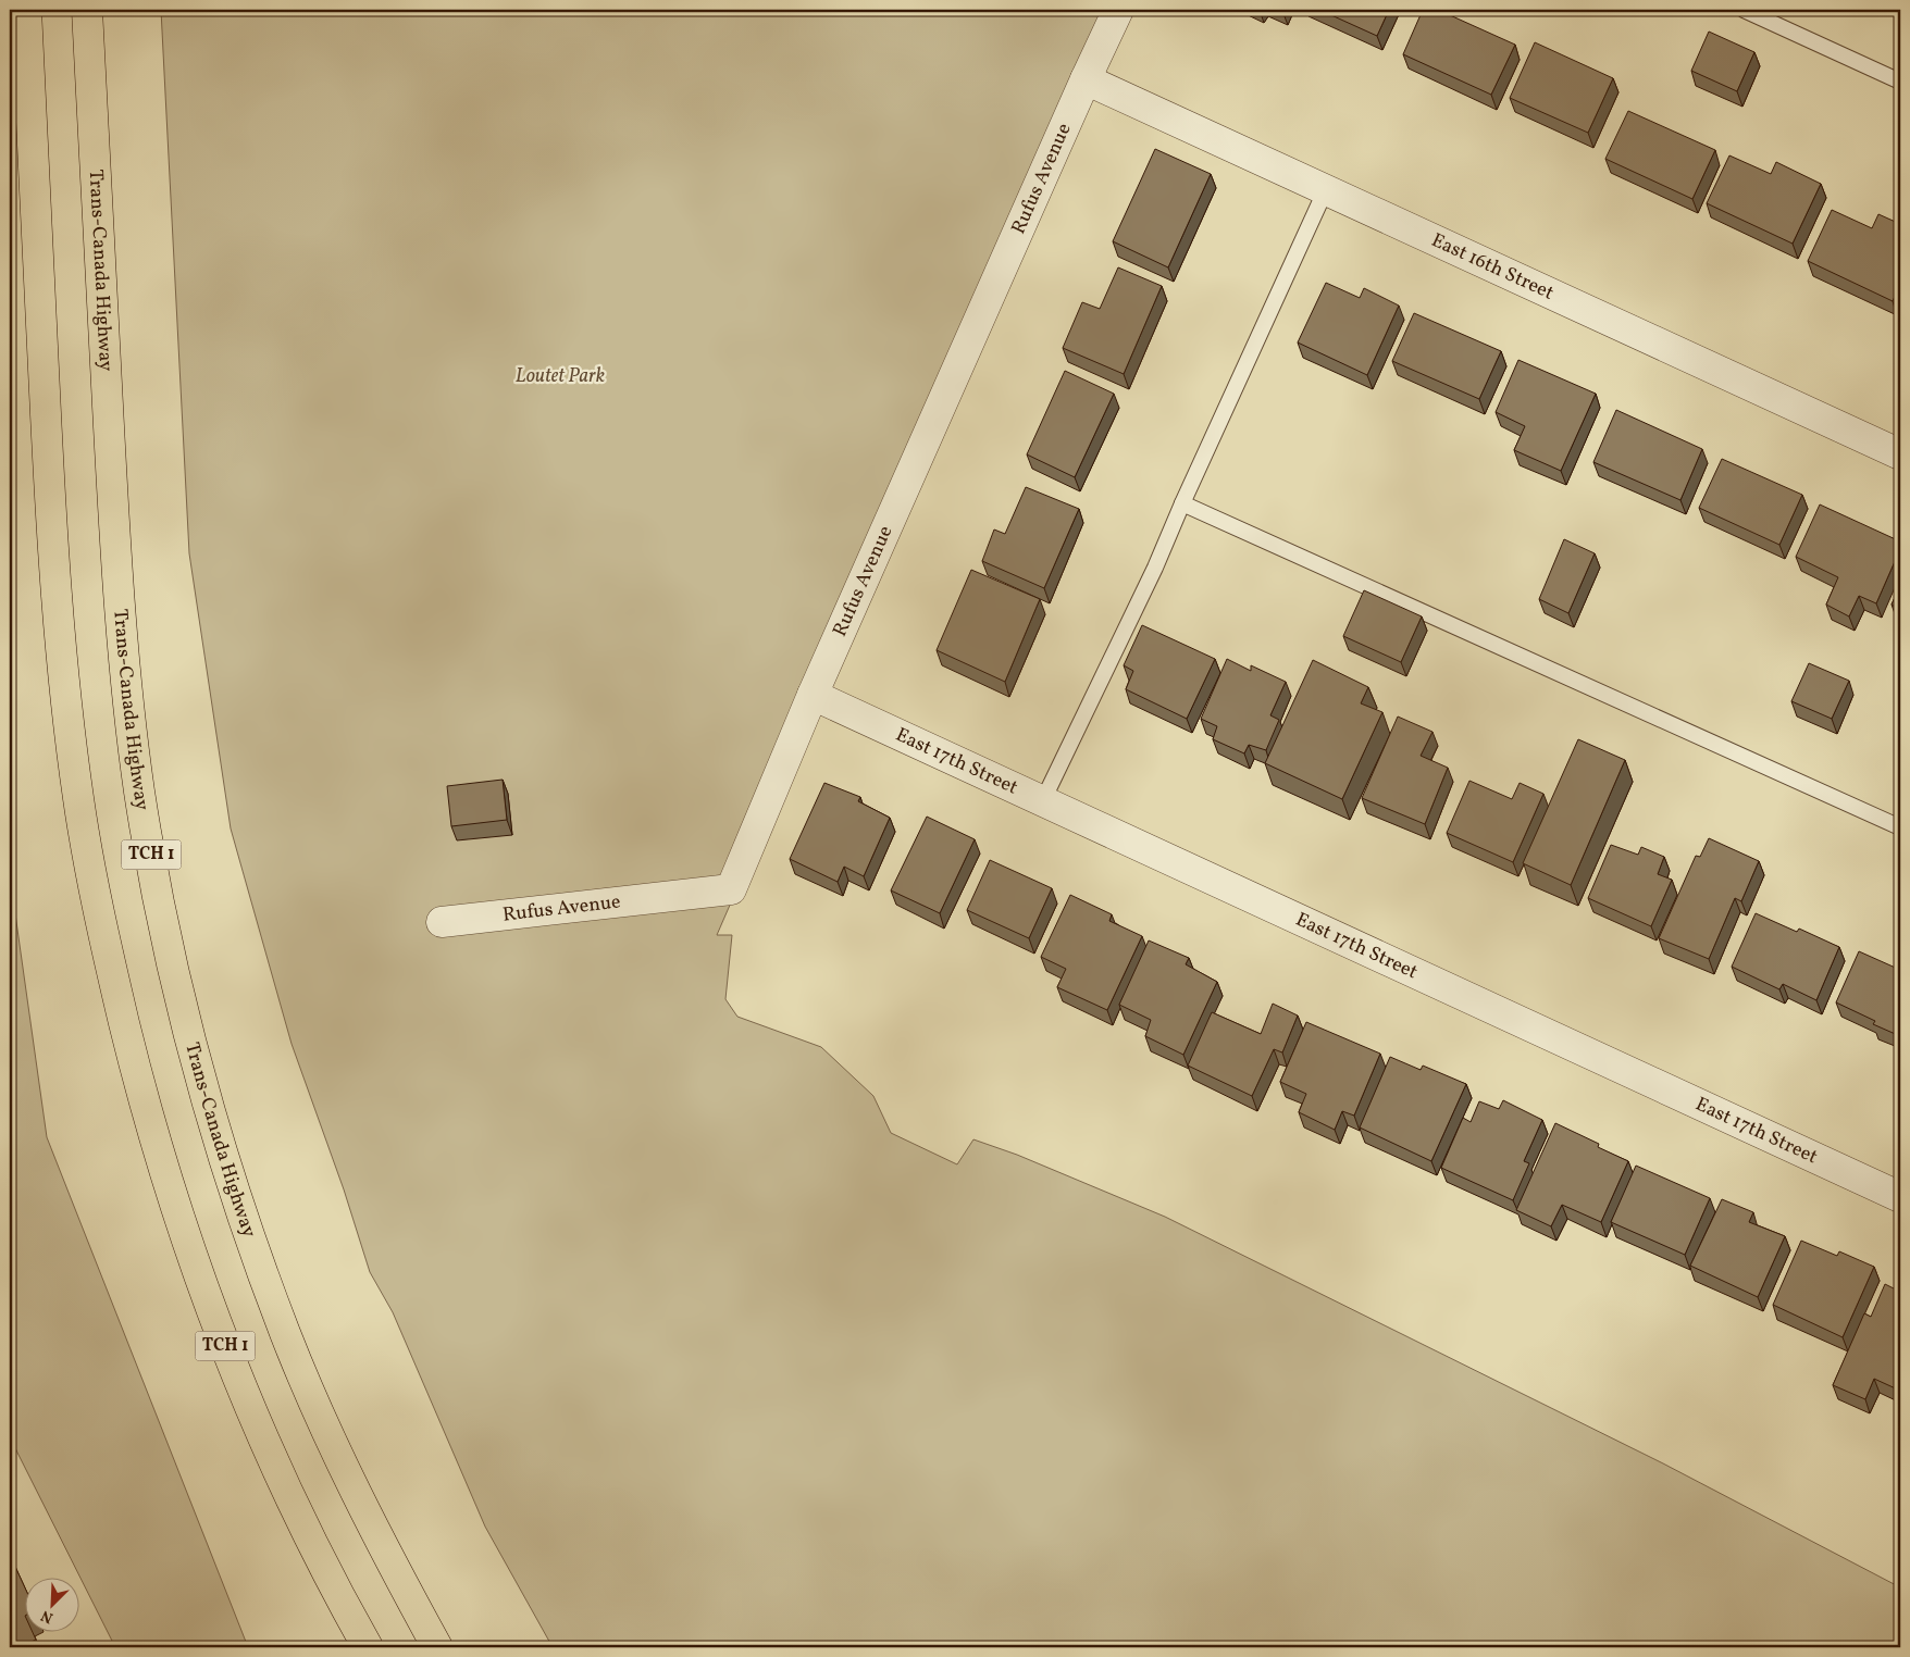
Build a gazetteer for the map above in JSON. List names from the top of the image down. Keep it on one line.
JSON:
{"streets":{"highway":["Trans-Canada Highway","TCH 1"],"street":["Rufus Avenue","East 16th Street","East 17th Street"]},"crossings":[["Rufus Avenue","East 16th Street"],["Rufus Avenue","East 17th Street"]],"parks":["Loutet Park"],"north":"bottom left"}
